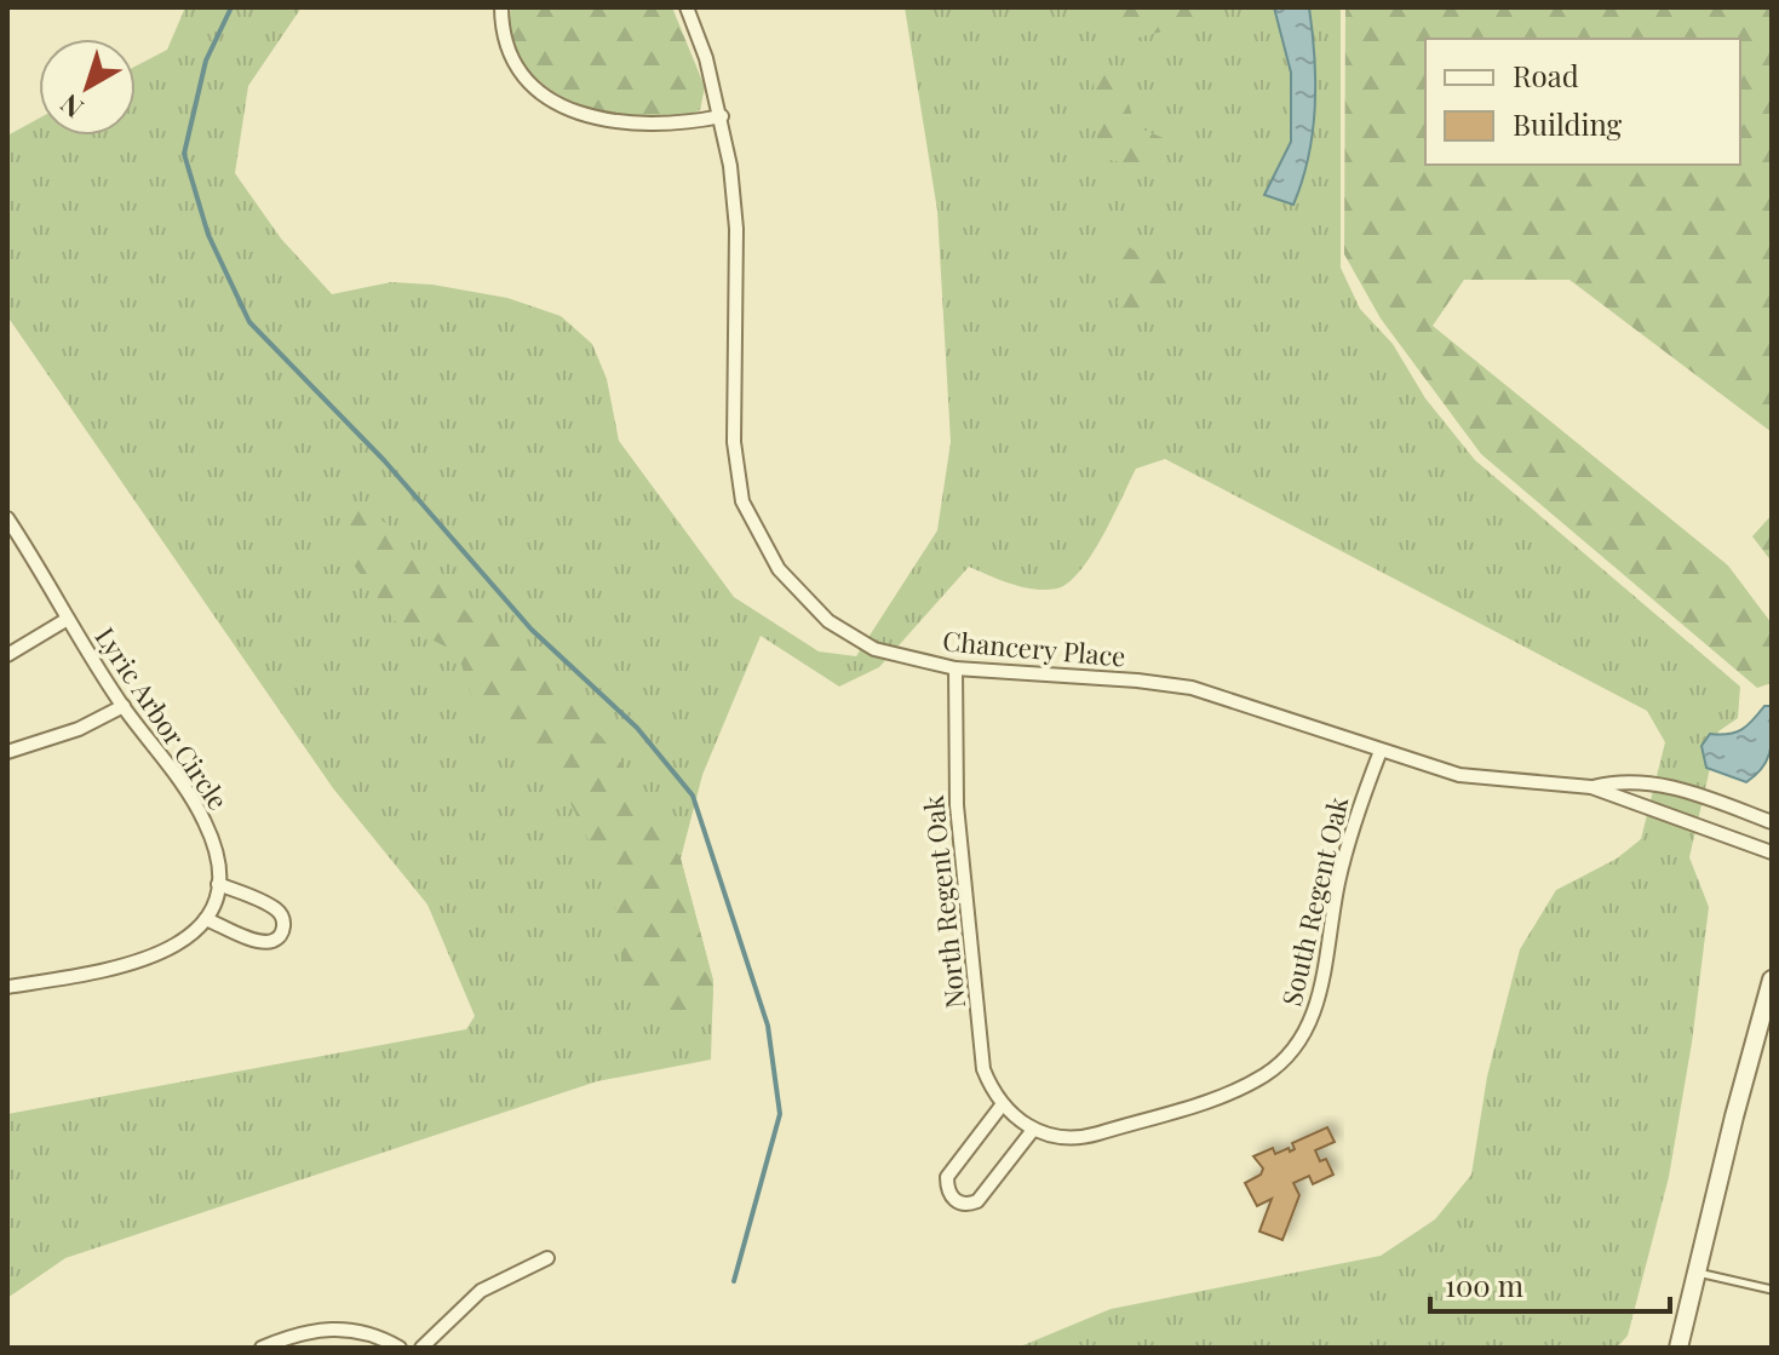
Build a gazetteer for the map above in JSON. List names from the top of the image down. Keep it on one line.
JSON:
{"streets":{"street":["Chancery Place","Lyric Arbor Circle","South Regent Oak","North Regent Oak"]},"crossings":[["Chancery Place","South Regent Oak"],["Chancery Place","North Regent Oak"],["South Regent Oak","North Regent Oak"]],"legend":["Road","Building"],"scale_bar":"100 m","north":"bottom left"}
